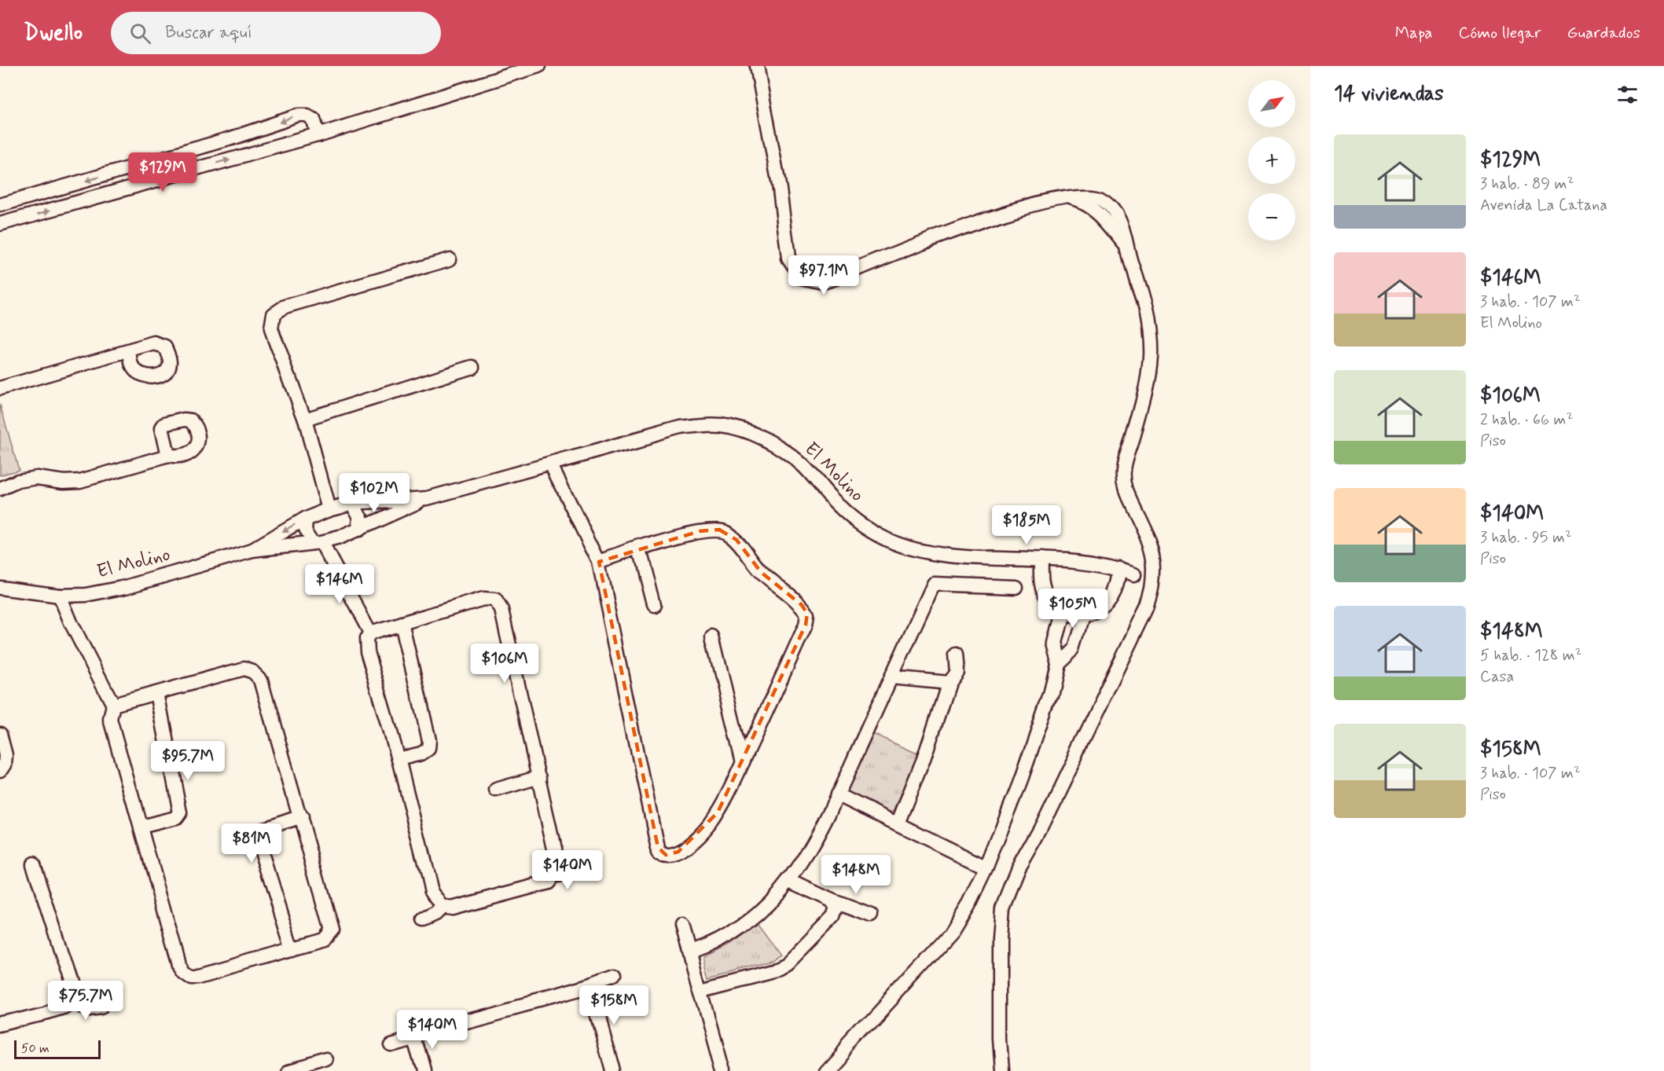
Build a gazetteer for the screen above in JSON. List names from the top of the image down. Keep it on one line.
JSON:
{"streets":{"street":["El Molino"]},"scale_bar":"50 m","north":"top right","page":{"header":"Dwello","search":"Buscar aquí","nav":["Mapa","Cómo llegar","Guardados"],"heading":"14 viviendas","map_buttons":["+","−"],"list":[{"name":"$129M","note":"3 hab. · 89 m² · Avenida La Catana"},{"name":"$146M","note":"3 hab. · 107 m² · El Molino"},{"name":"$106M","note":"2 hab. · 66 m² · Piso"},{"name":"$140M","note":"3 hab. · 95 m² · Piso"},{"name":"$148M","note":"5 hab. · 128 m² · Casa"},{"name":"$158M","note":"3 hab. · 107 m² · Piso"}],"price":["$129M","$97.1M","$102M","$185M","$146M","$105M","$106M","$95.7M","$81M","$140M","$148M","$75.7M","$158M","$140M"],"scale":"50 m"}}
